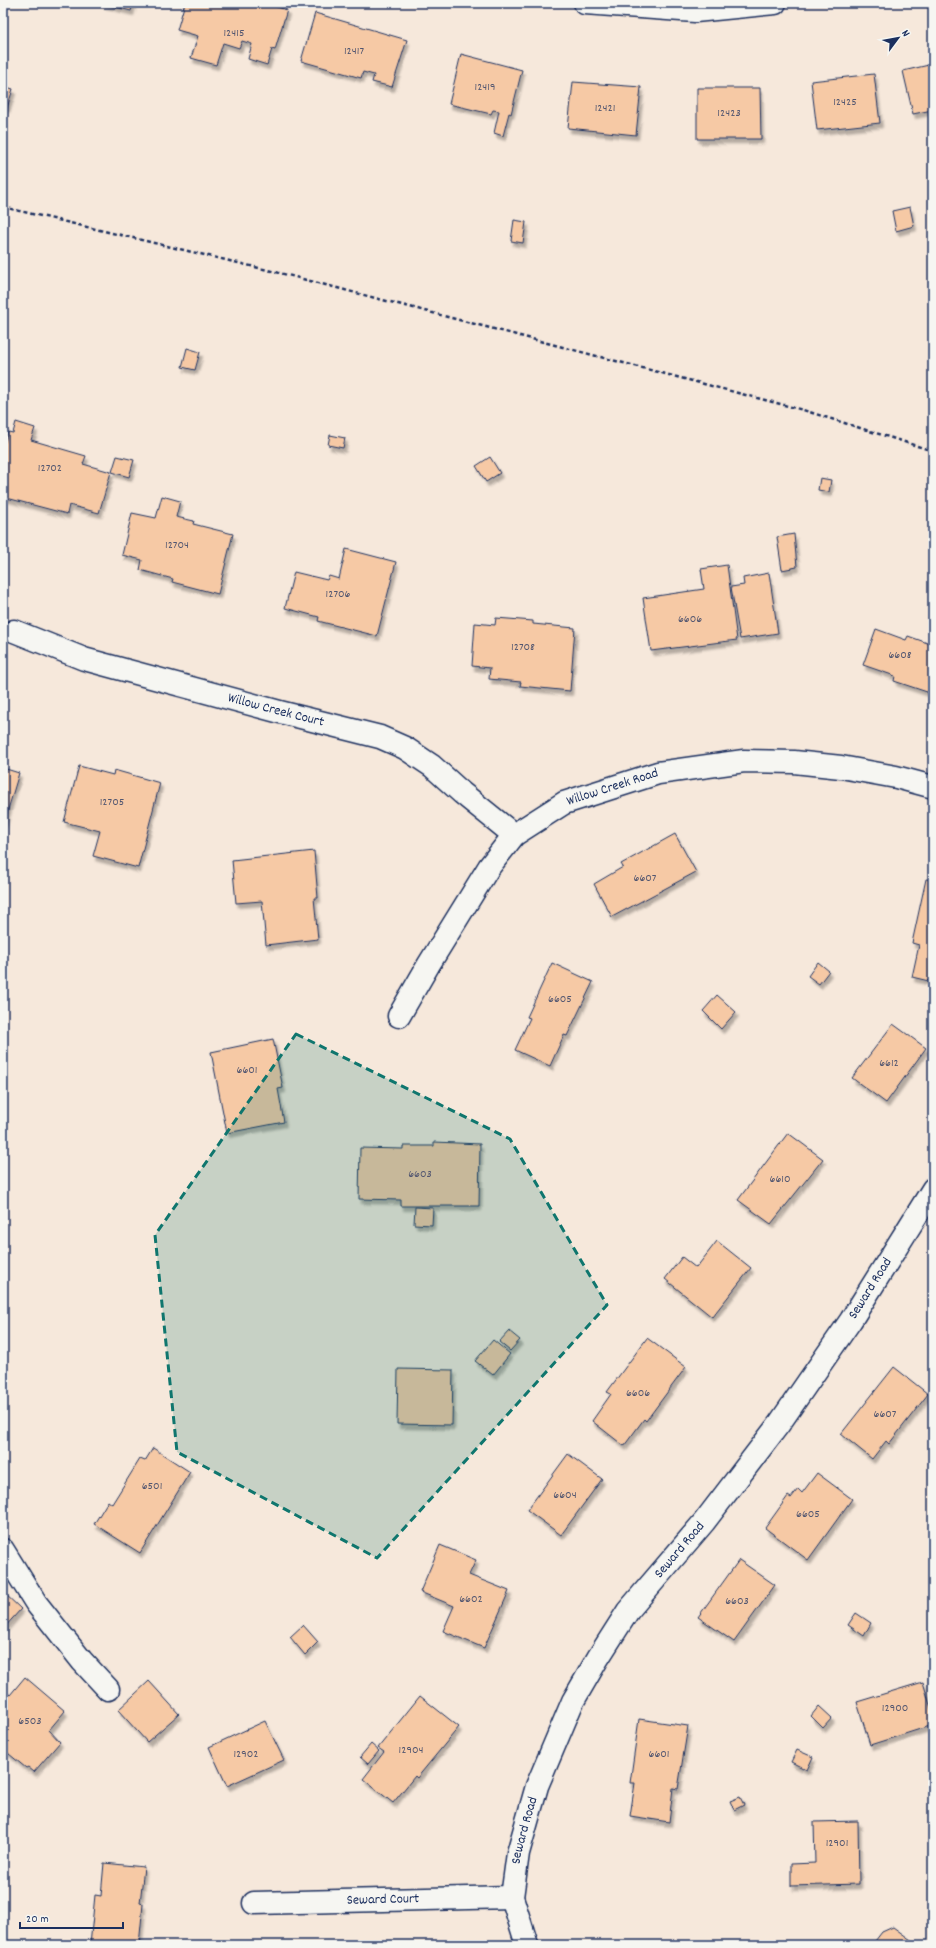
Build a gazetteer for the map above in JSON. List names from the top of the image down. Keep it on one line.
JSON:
{"streets":{"street":["Willow Creek Court","Willow Creek Road","Seward Road","Seward Court"]},"crossings":[["Willow Creek Court","Willow Creek Road"],["Seward Road","Seward Court"]],"house_numbers":["12415","12417","12419","12425","12421","12423","12702","12704","12706","6606","12708","6608","12705","6607","6605","6612","6601","6603","6610","6606","6607","6501","6604","6605","6602","6603","12900","6503","12904","12902","6601","12901"],"scale_bar":"20 m","north":"top right"}
